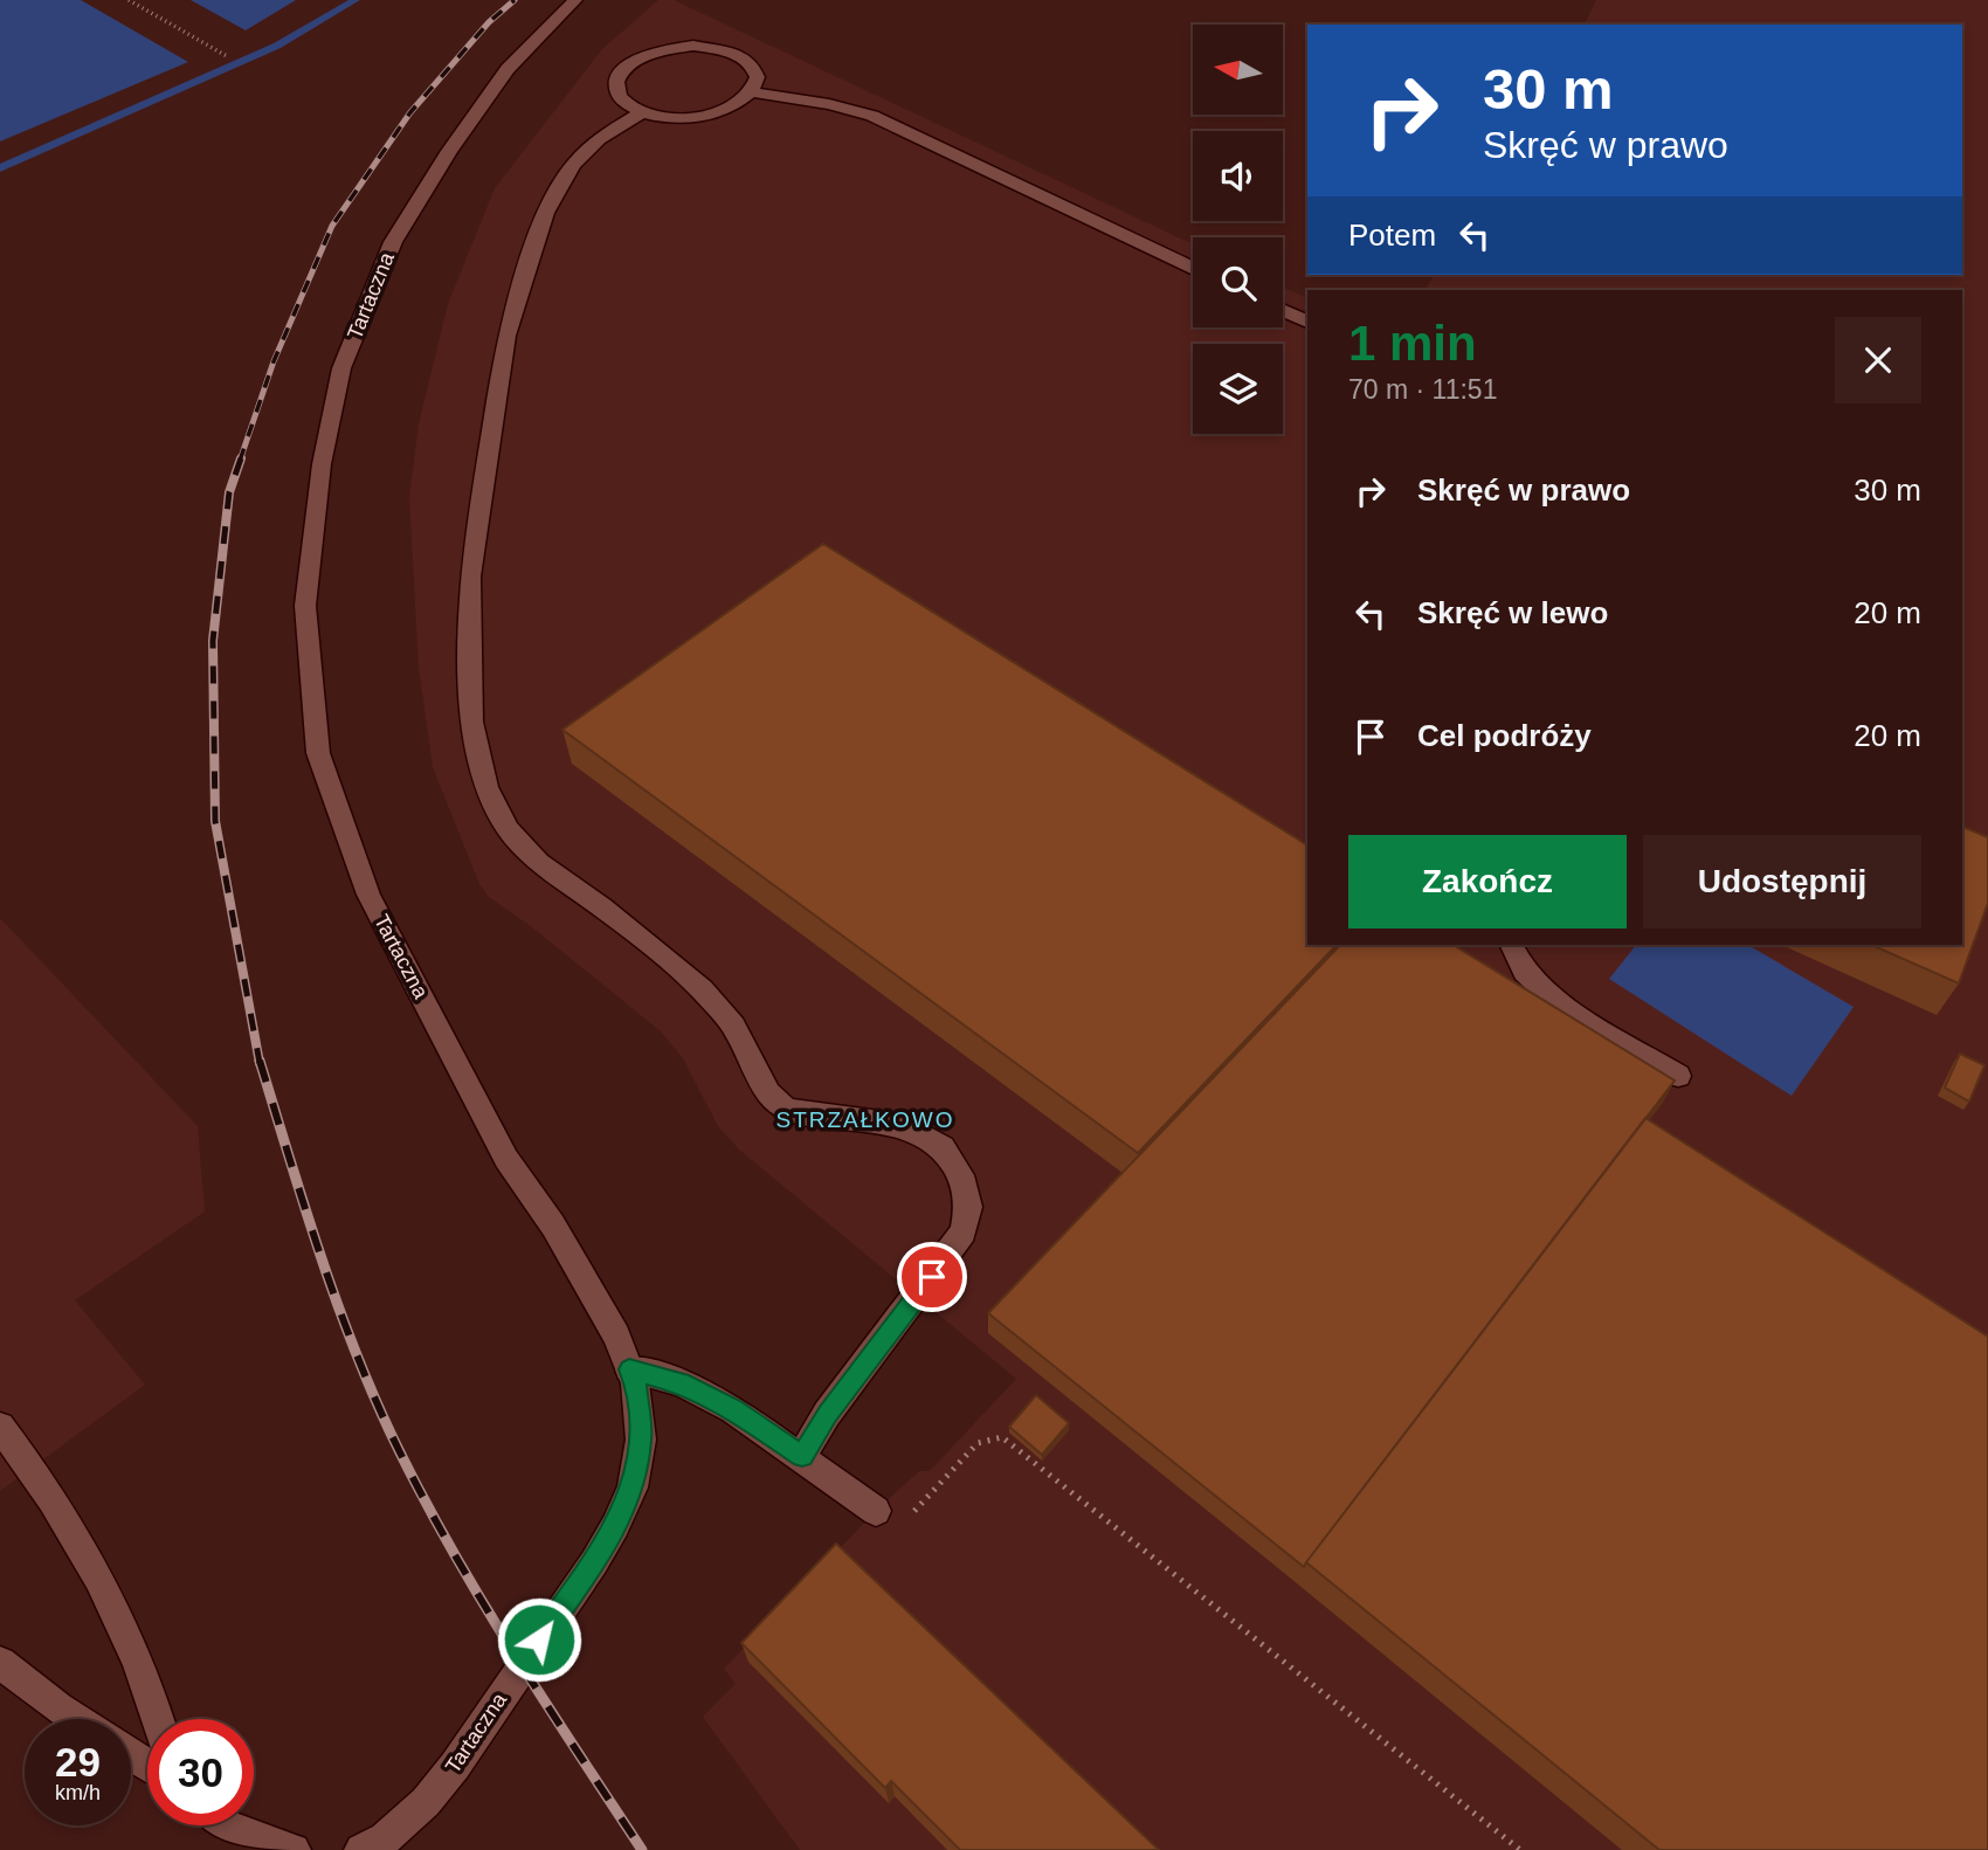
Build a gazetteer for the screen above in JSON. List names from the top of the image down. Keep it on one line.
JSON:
{"streets":{"street":["Tartaczna"]},"districts":["STRZAŁKOWO"],"north":"left","page":{"turn":["30 m","Skręć w prawo"],"then":"Potem","heading":["1 min","70 m · 11:51"],"list":[{"name":"Skręć w prawo","value":"30 m"},{"name":"Skręć w lewo","value":"20 m"},{"name":"Cel podróży","value":"20 m"}],"buttons":["Zakończ","Udostępnij"],"speed":"29 km/h","limit":"30"}}
